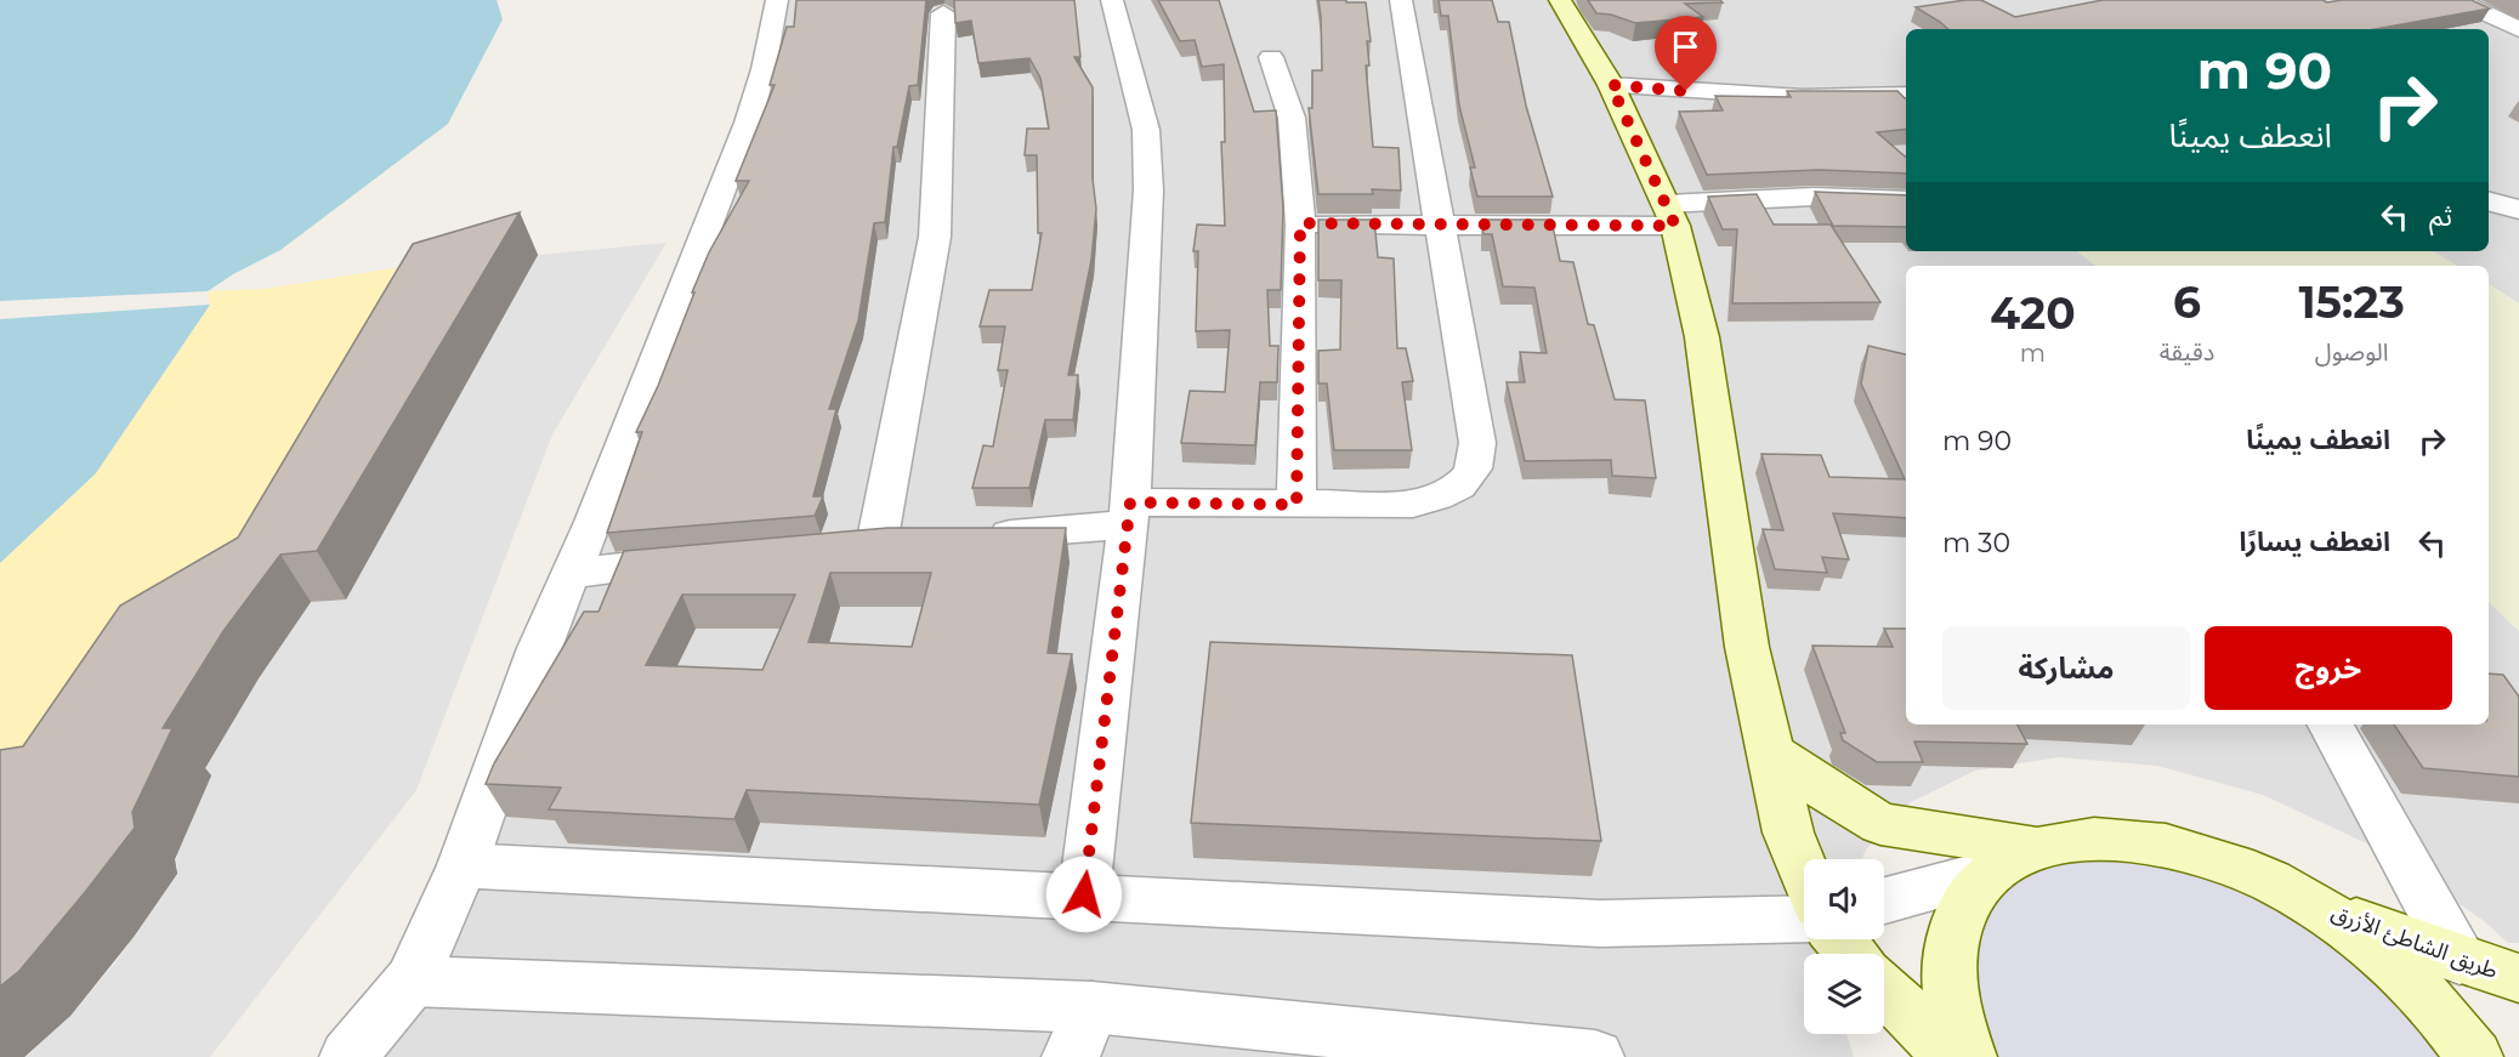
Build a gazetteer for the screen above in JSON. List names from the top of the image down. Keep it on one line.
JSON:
{"streets":{"main road":["طريق الشاطئ الأزرق"]},"page":{"turn":["90 m","انعطف يمينًا"],"then":"ثم","eta":["15:23","الوصول","6","دقيقة","420","m"],"list":[{"name":"انعطف يمينًا","value":"90 m"},{"name":"انعطف يسارًا","value":"30 m"}],"buttons":["خروج","مشاركة"]}}
